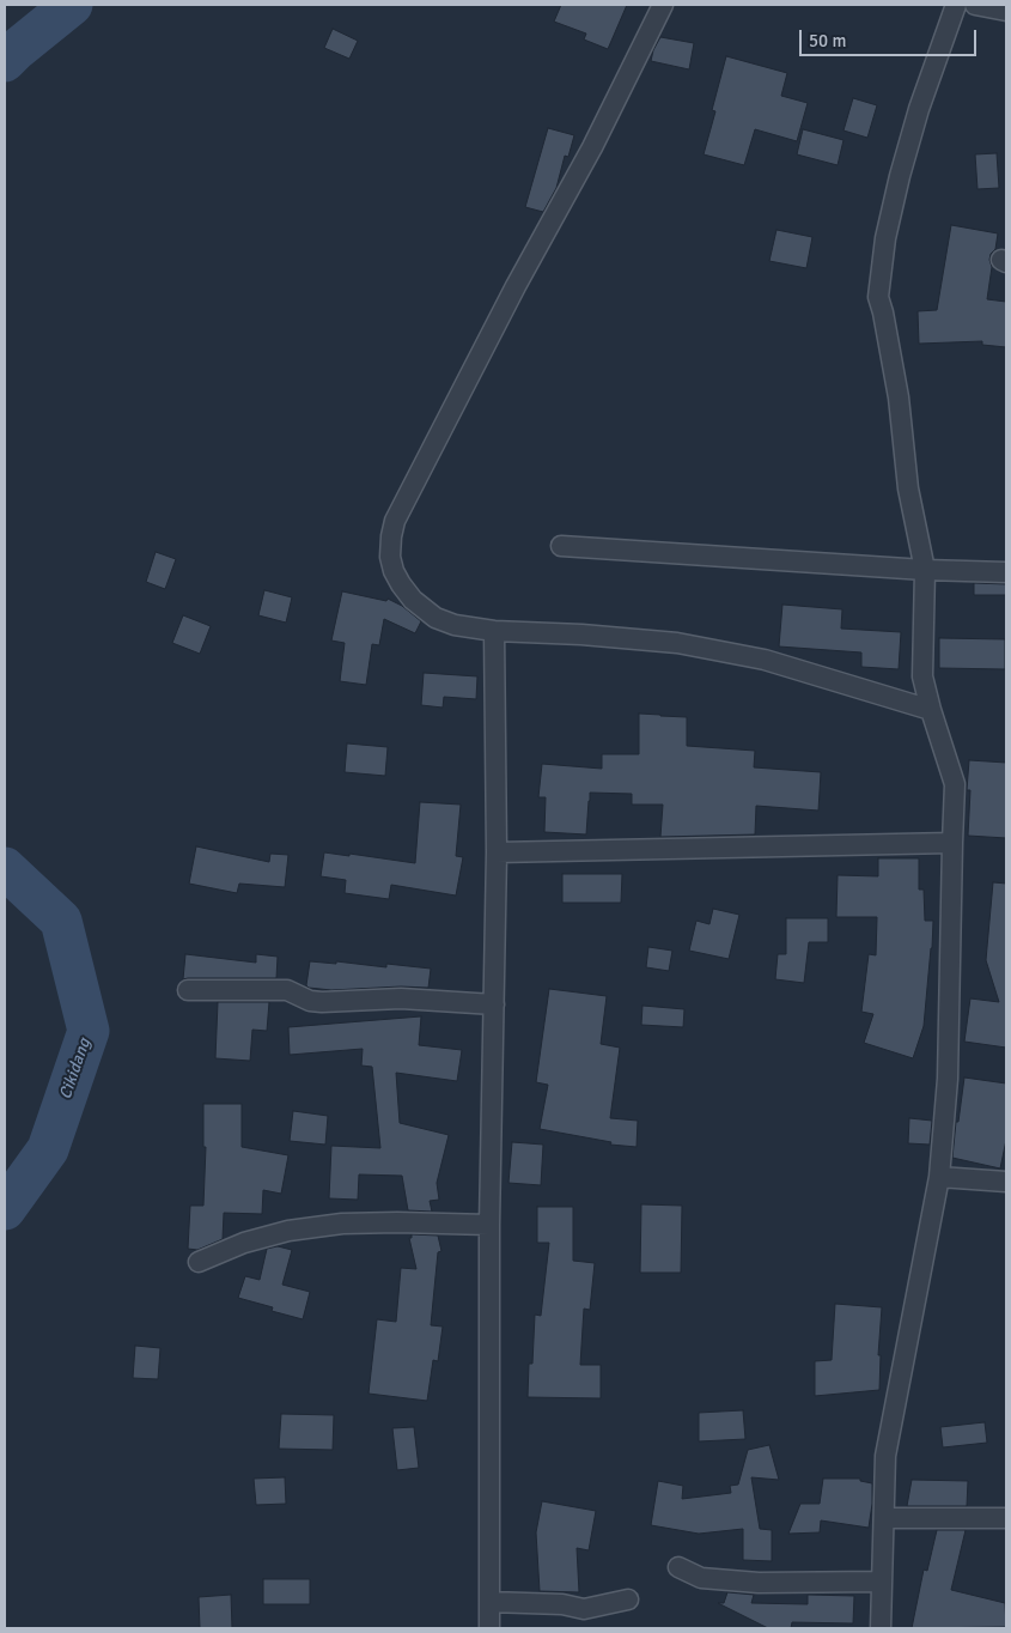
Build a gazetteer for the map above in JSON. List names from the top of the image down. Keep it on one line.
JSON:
{"water":["Cikidang"],"scale_bar":"50 m"}
